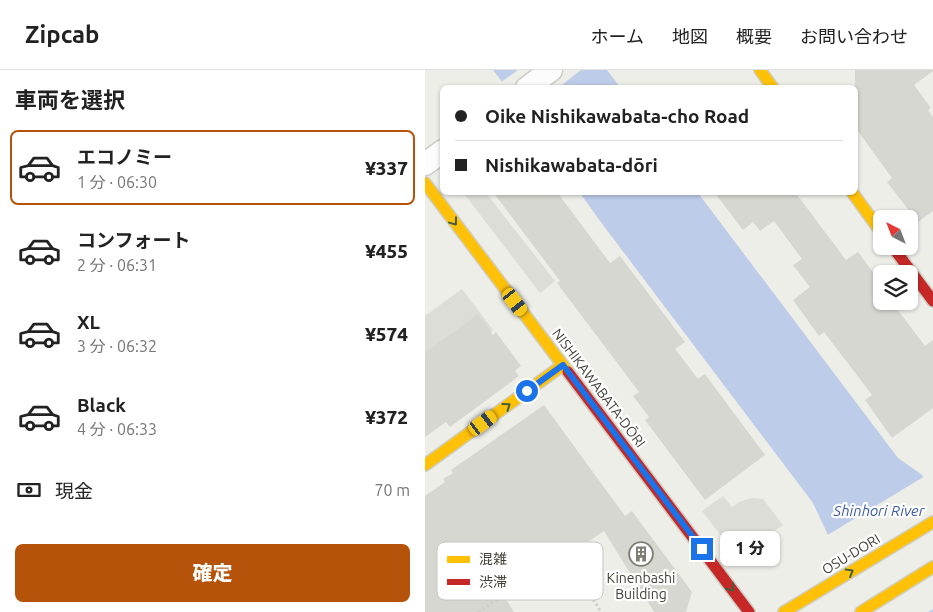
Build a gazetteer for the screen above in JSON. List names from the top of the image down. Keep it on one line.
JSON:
{"streets":{"street":["NISHIKAWABATA-DŌRI","OSU-DORI"]},"one_way":["NISHIKAWABATA-DŌRI"],"water":["Shinhori River"],"places":{"building":["Kinenbashi Building"]},"legend":["混雑","渋滞"],"north":"top left","page":{"header":"Zipcab","nav":["ホーム","地図","概要","お問い合わせ"],"heading":"車両を選択","banner":["Oike Nishikawabata-cho Road","Nishikawabata-dōri"],"list":[{"name":"エコノミー","note":"1 分 · 06:30","value":"¥337"},{"name":"コンフォート","note":"2 分 · 06:31","value":"¥455"},{"name":"XL","note":"3 分 · 06:32","value":"¥574"},{"name":"Black","note":"4 分 · 06:33","value":"¥372"}],"pay":["現金","70 m"],"bubble":"1 分","buttons":"確定"}}
